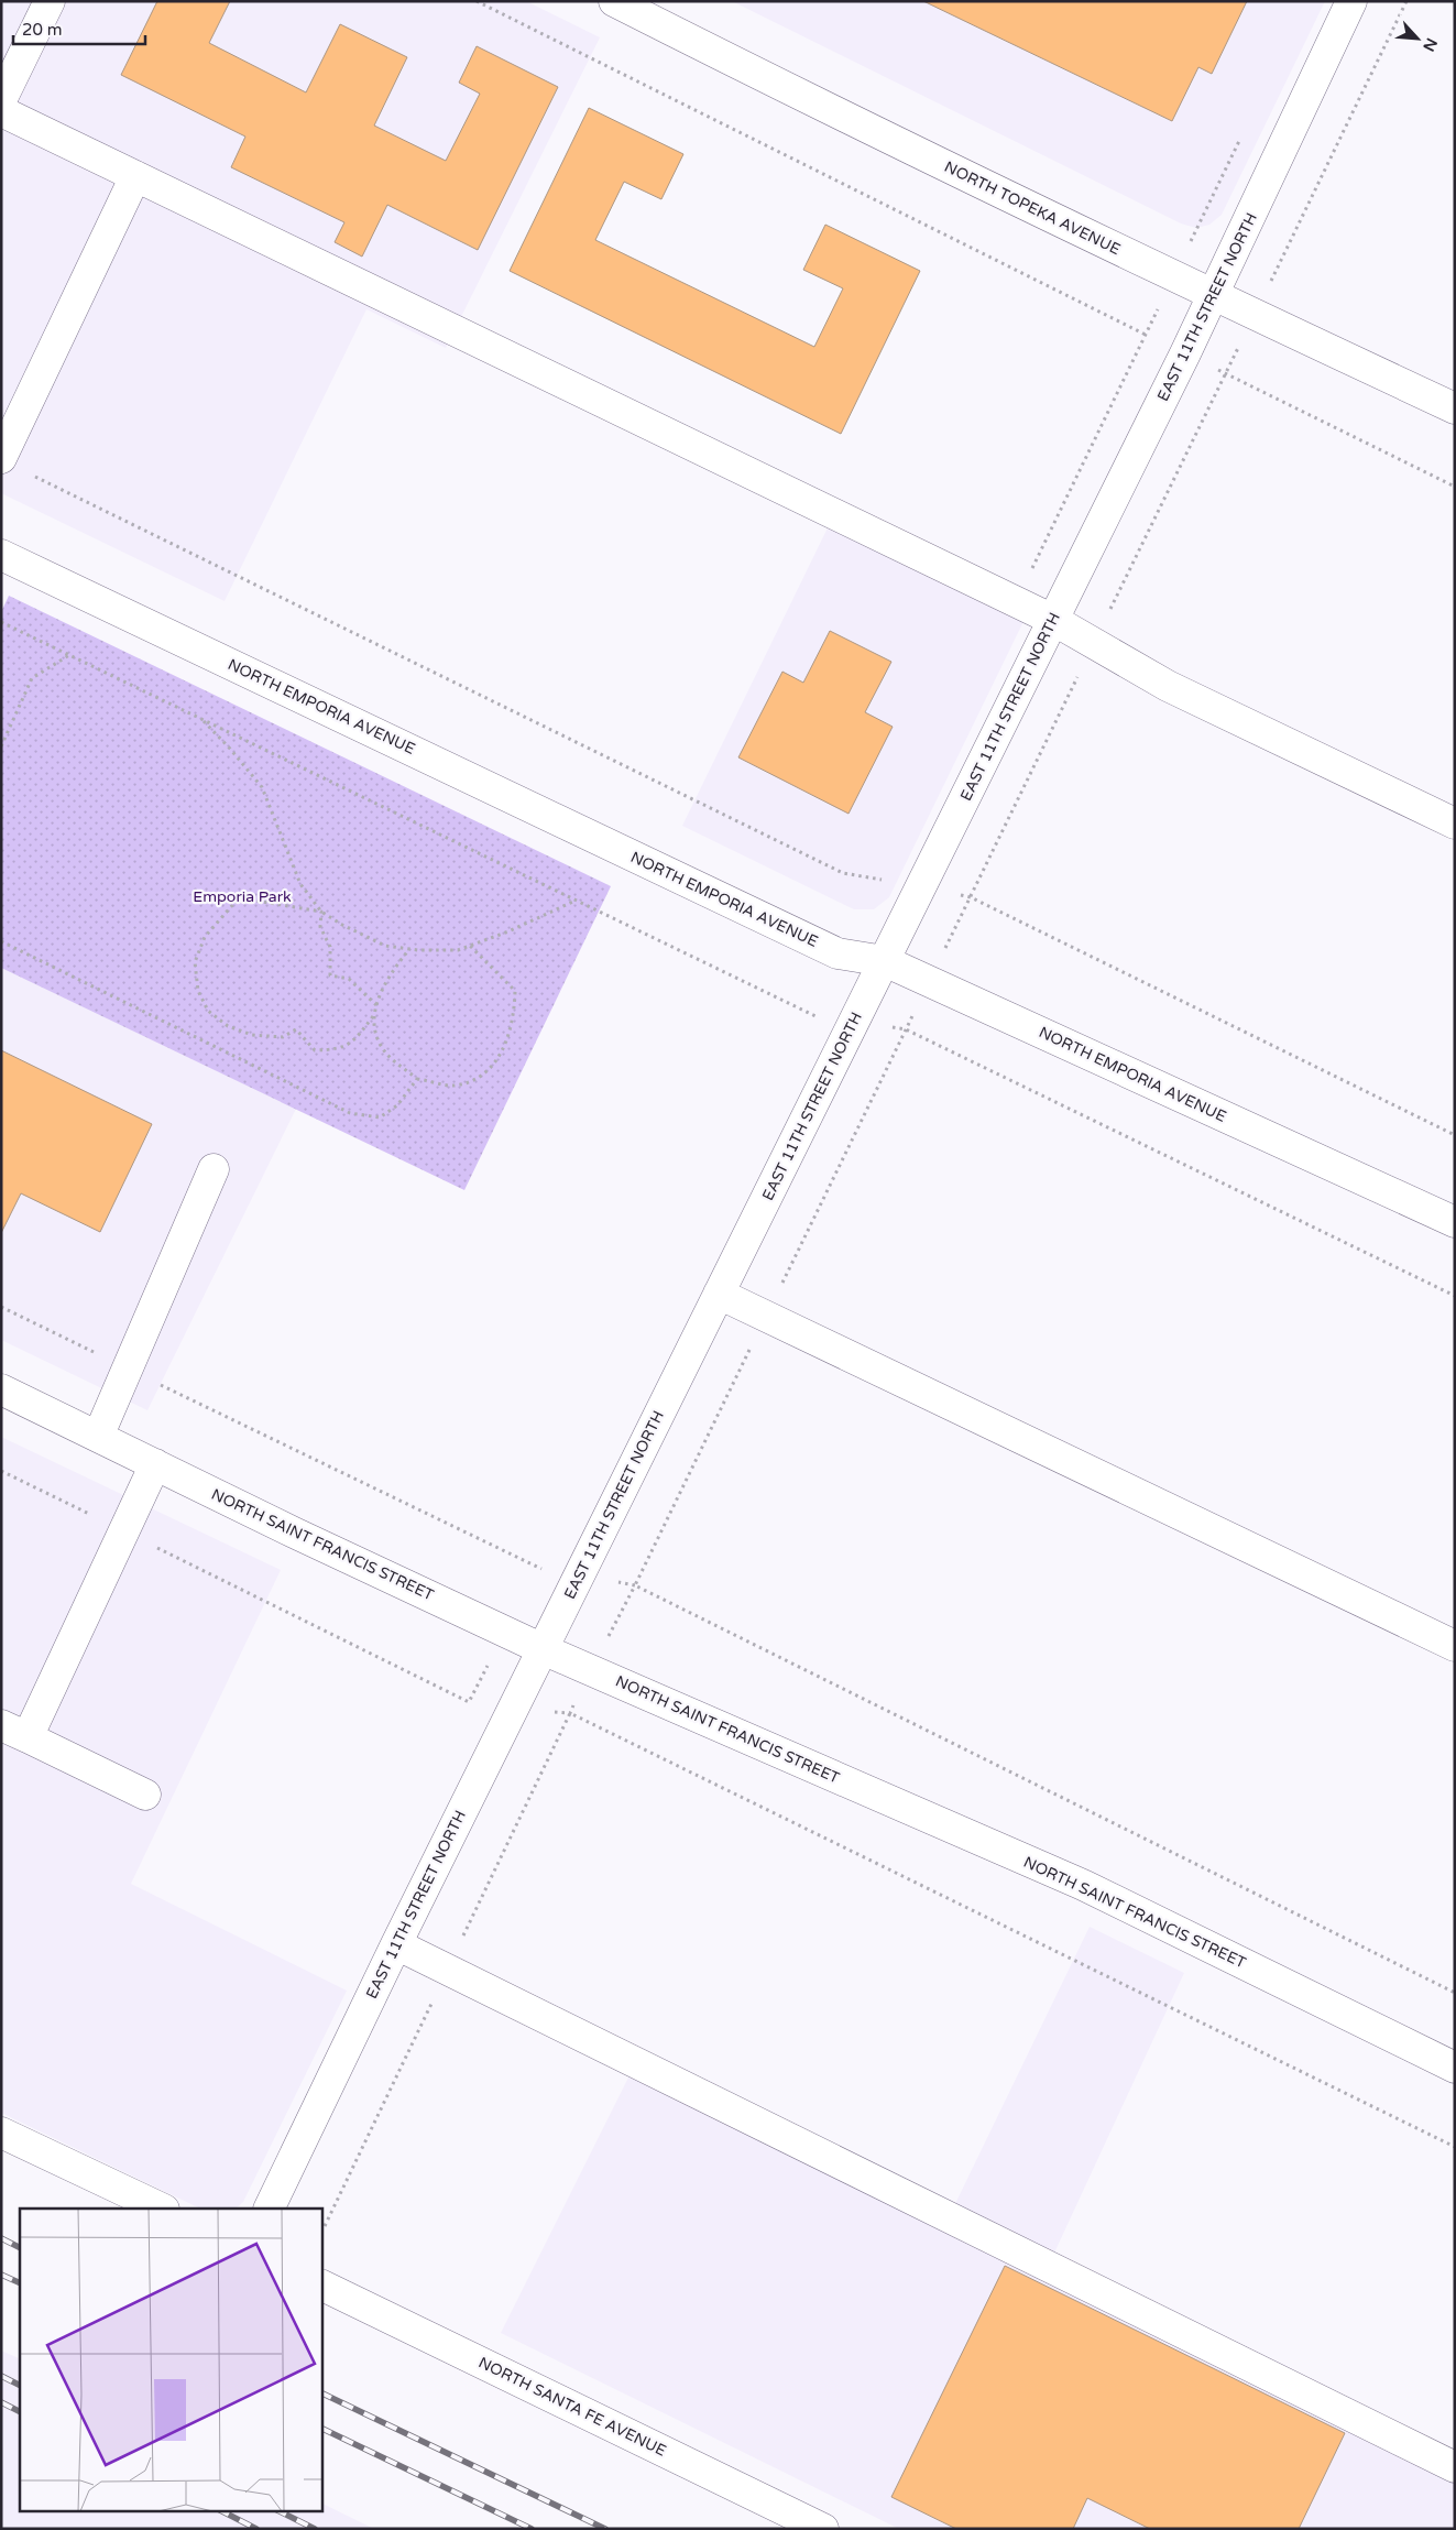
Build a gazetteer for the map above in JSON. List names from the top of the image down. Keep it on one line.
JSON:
{"streets":{"street":["NORTH TOPEKA AVENUE","EAST 11TH STREET NORTH","NORTH EMPORIA AVENUE","NORTH SAINT FRANCIS STREET","NORTH SANTA FE AVENUE"]},"crossings":[["NORTH TOPEKA AVENUE","EAST 11TH STREET NORTH"],["EAST 11TH STREET NORTH","NORTH EMPORIA AVENUE"],["EAST 11TH STREET NORTH","NORTH SAINT FRANCIS STREET"]],"parks":["Emporia Park"],"scale_bar":"20 m","north":"bottom right"}
